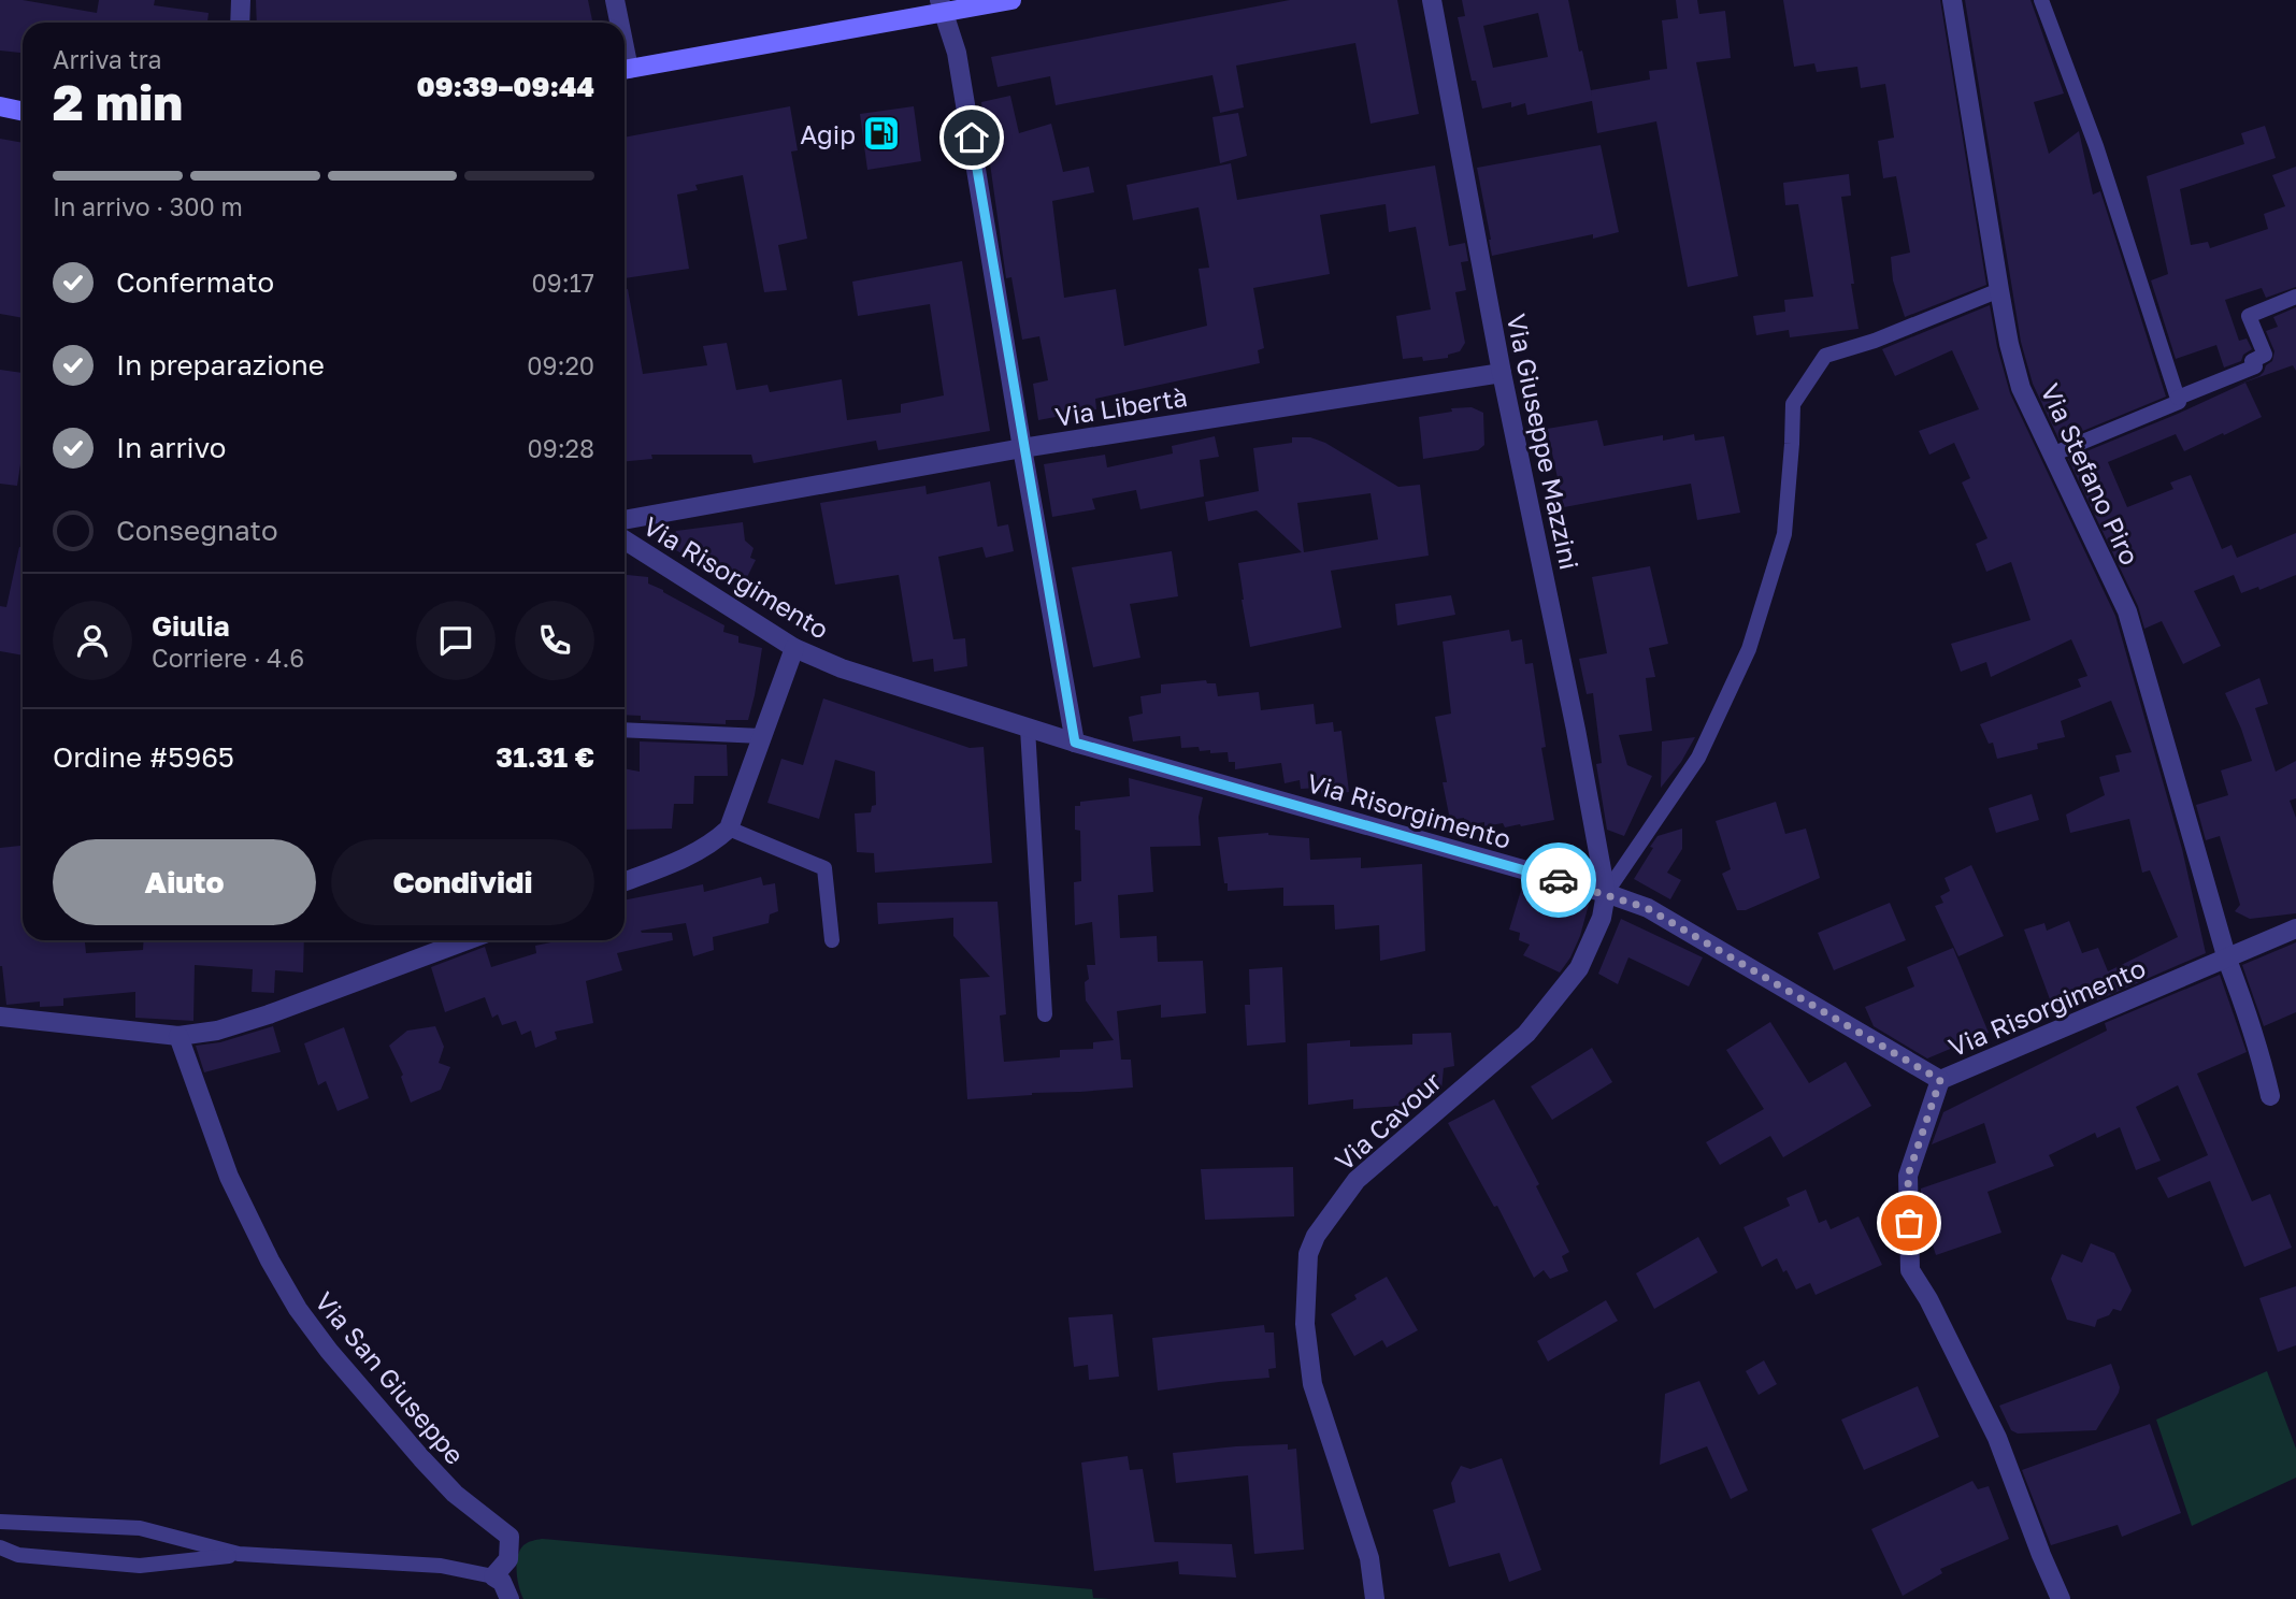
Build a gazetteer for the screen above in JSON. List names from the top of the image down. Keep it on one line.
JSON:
{"streets":{"street":["Via Libertà","Via Giuseppe Mazzini","Via Stefano Piro","Via Risorgimento","Via Cavour","Via San Giuseppe"]},"crossings":[["Via Libertà","Via Giuseppe Mazzini"],["Via Giuseppe Mazzini","Via Risorgimento"],["Via Giuseppe Mazzini","Via Cavour"],["Via Stefano Piro","Via Risorgimento"],["Via Risorgimento","Via Cavour"]],"places":{"fuel station":["Agip"]},"page":{"heading":["2 min","Arriva tra","09:39–09:44"],"panel":["Giulia","Corriere · 4.6","Ordine #5965","31.31 €"],"bar":"In arrivo · 300 m","list":[["Confermato","09:17"],["In preparazione","09:20"],["In arrivo","09:28"],"Consegnato"],"buttons":["Aiuto","Condividi"]}}
